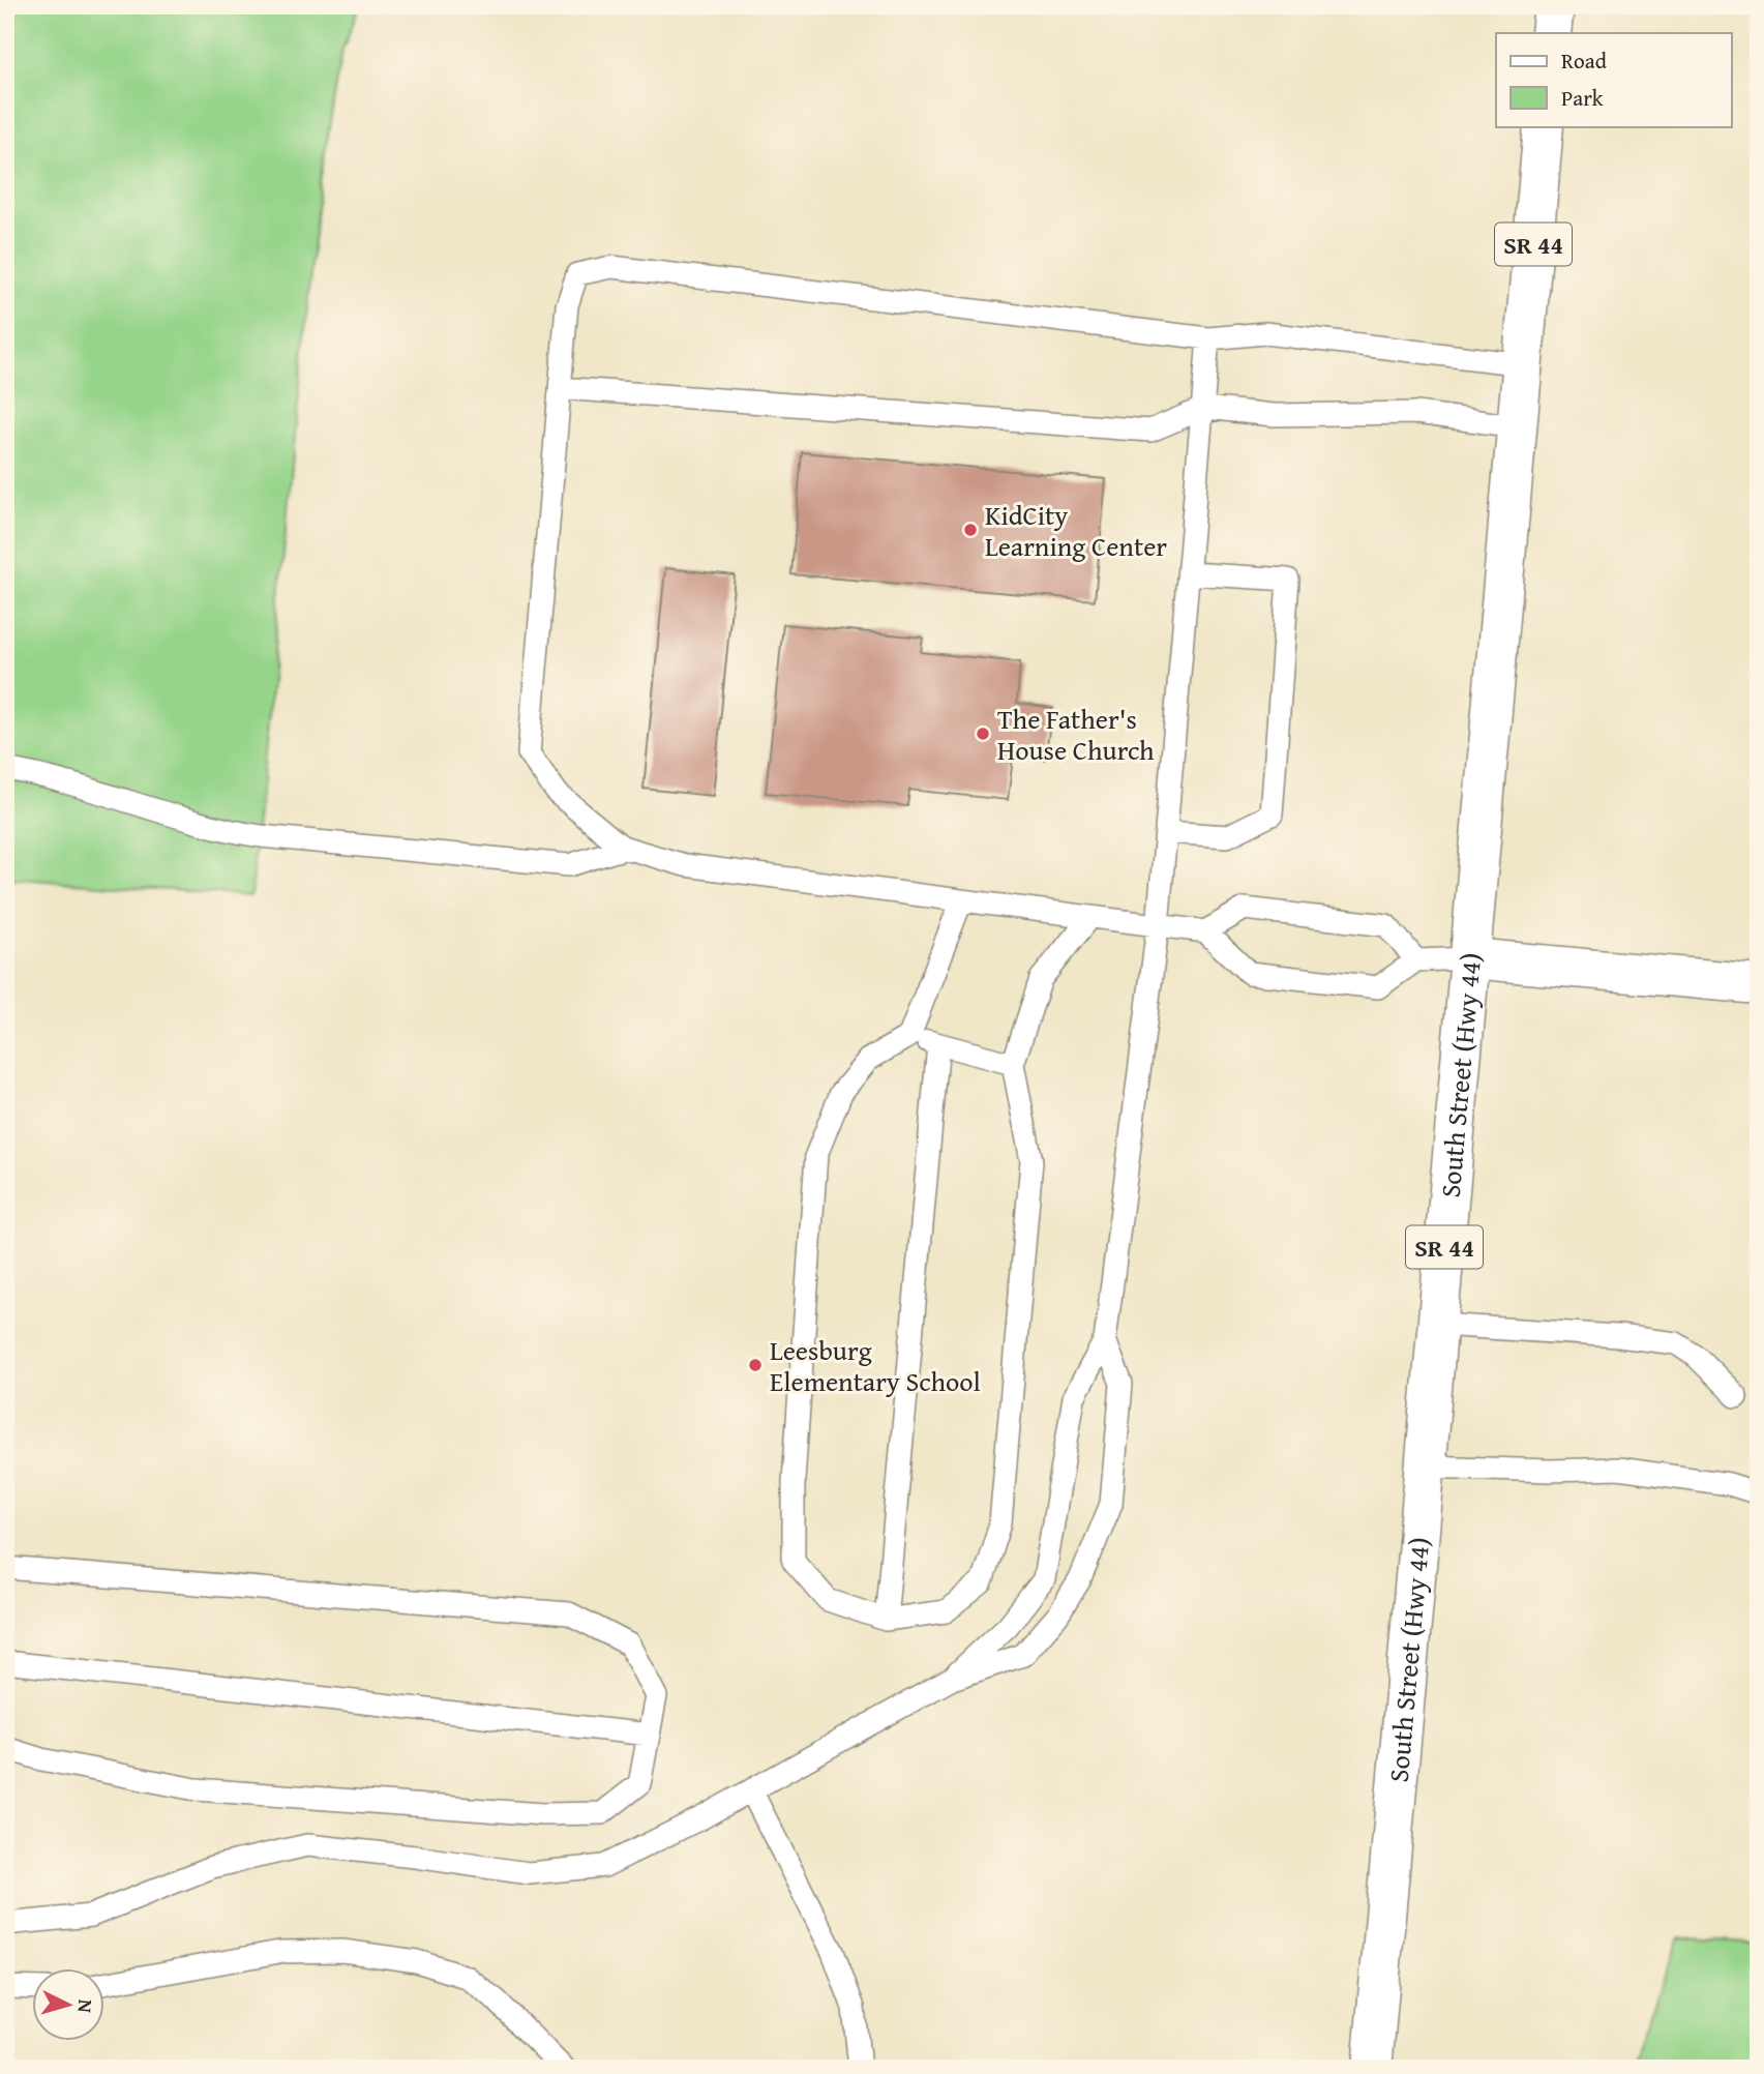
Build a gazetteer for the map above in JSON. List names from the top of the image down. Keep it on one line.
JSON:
{"streets":{"main road":["SR 44","South Street (Hwy 44)"]},"crossings":[["SR 44","South Street (Hwy 44)"]],"places":["KidCity Learning Center","The Father's House Church","Leesburg Elementary School"],"legend":["Road","Park"],"north":"right"}
